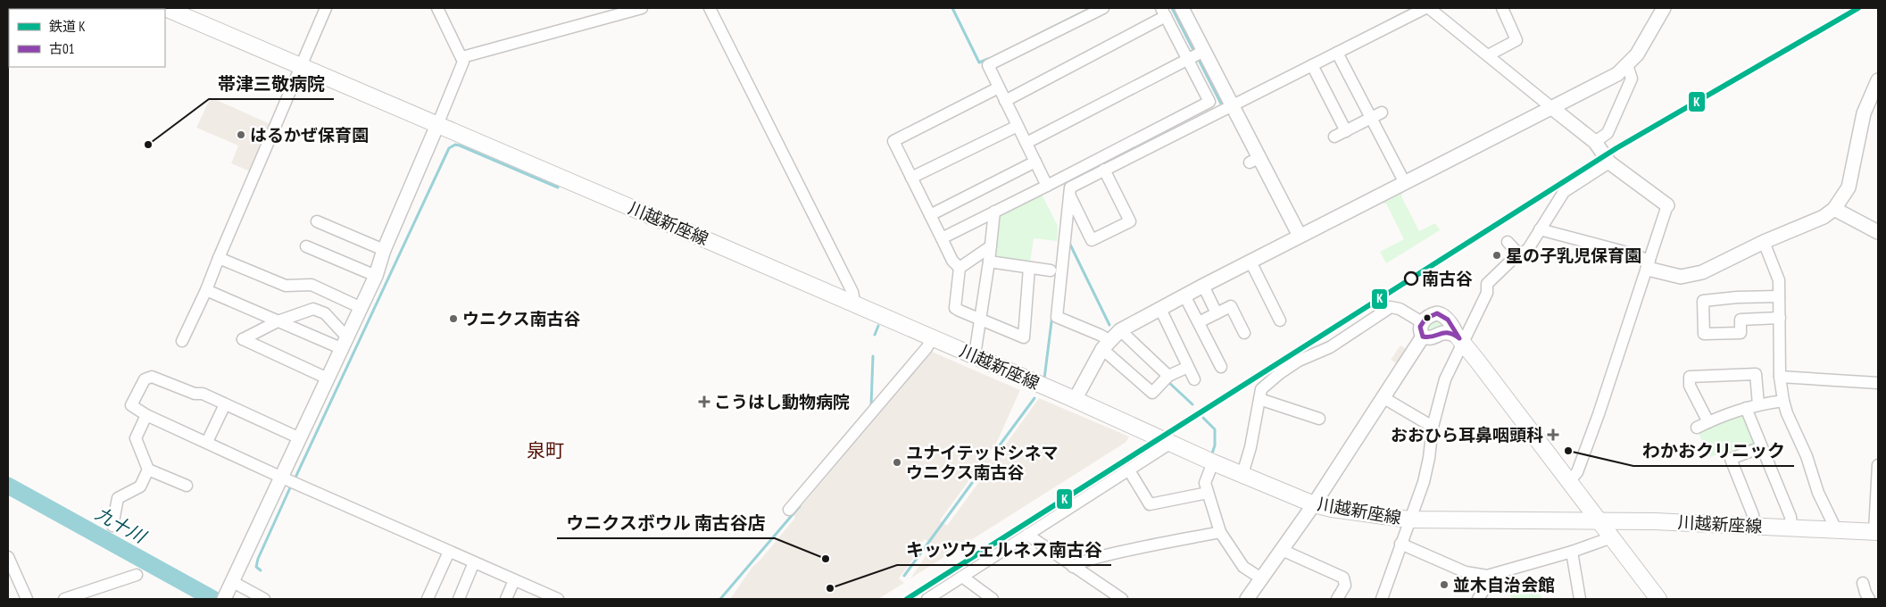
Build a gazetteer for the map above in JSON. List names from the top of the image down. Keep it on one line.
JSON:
{"streets":{"main road":["川越新座線"]},"districts":["泉町"],"water":["九十川"],"places":{"other":["はるかぜ保育園","帯津三敬病院","星の子乳児保育園","南古谷","ウニクス南古谷","わかおクリニック","ユナイテッドシネマ ウニクス南古谷","ウニクスボウル 南古谷店","並木自治会館","キッツウェルネス南古谷"],"health":["こうはし動物病院","おおひら耳鼻咽頭科"]},"lines":["rail line K","transit line 古01"],"legend":["鉄道 K","古01"]}
